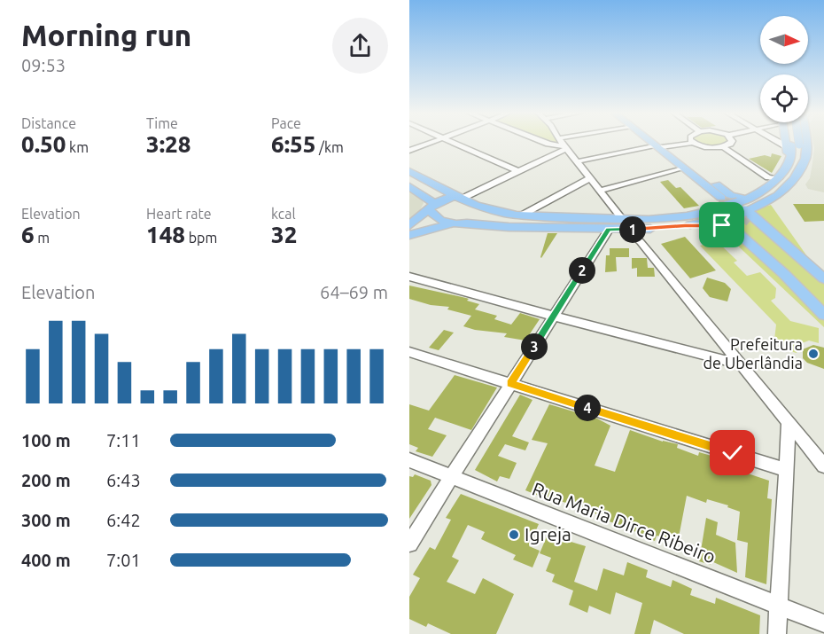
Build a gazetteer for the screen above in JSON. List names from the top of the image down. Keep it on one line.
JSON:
{"streets":{"street":["Rua Maria Dirce Ribeiro"]},"places":["Prefeitura de Uberlândia","Igreja"],"north":"right","page":{"heading":["Morning run","09:53"],"stats":[["Distance","0.50 km"],["Time","3:28"],["Pace","6:55 /km"],["Elevation","6 m"],["Heart rate","148 bpm"],["kcal","32"]],"pins":["1","2","3","4"],"chart":["Elevation","64–69 m"],"list":[{"name":"100 m","note":"7:11"},{"name":"200 m","note":"6:43"},{"name":"300 m","note":"6:42"},{"name":"400 m","note":"7:01"}]}}
